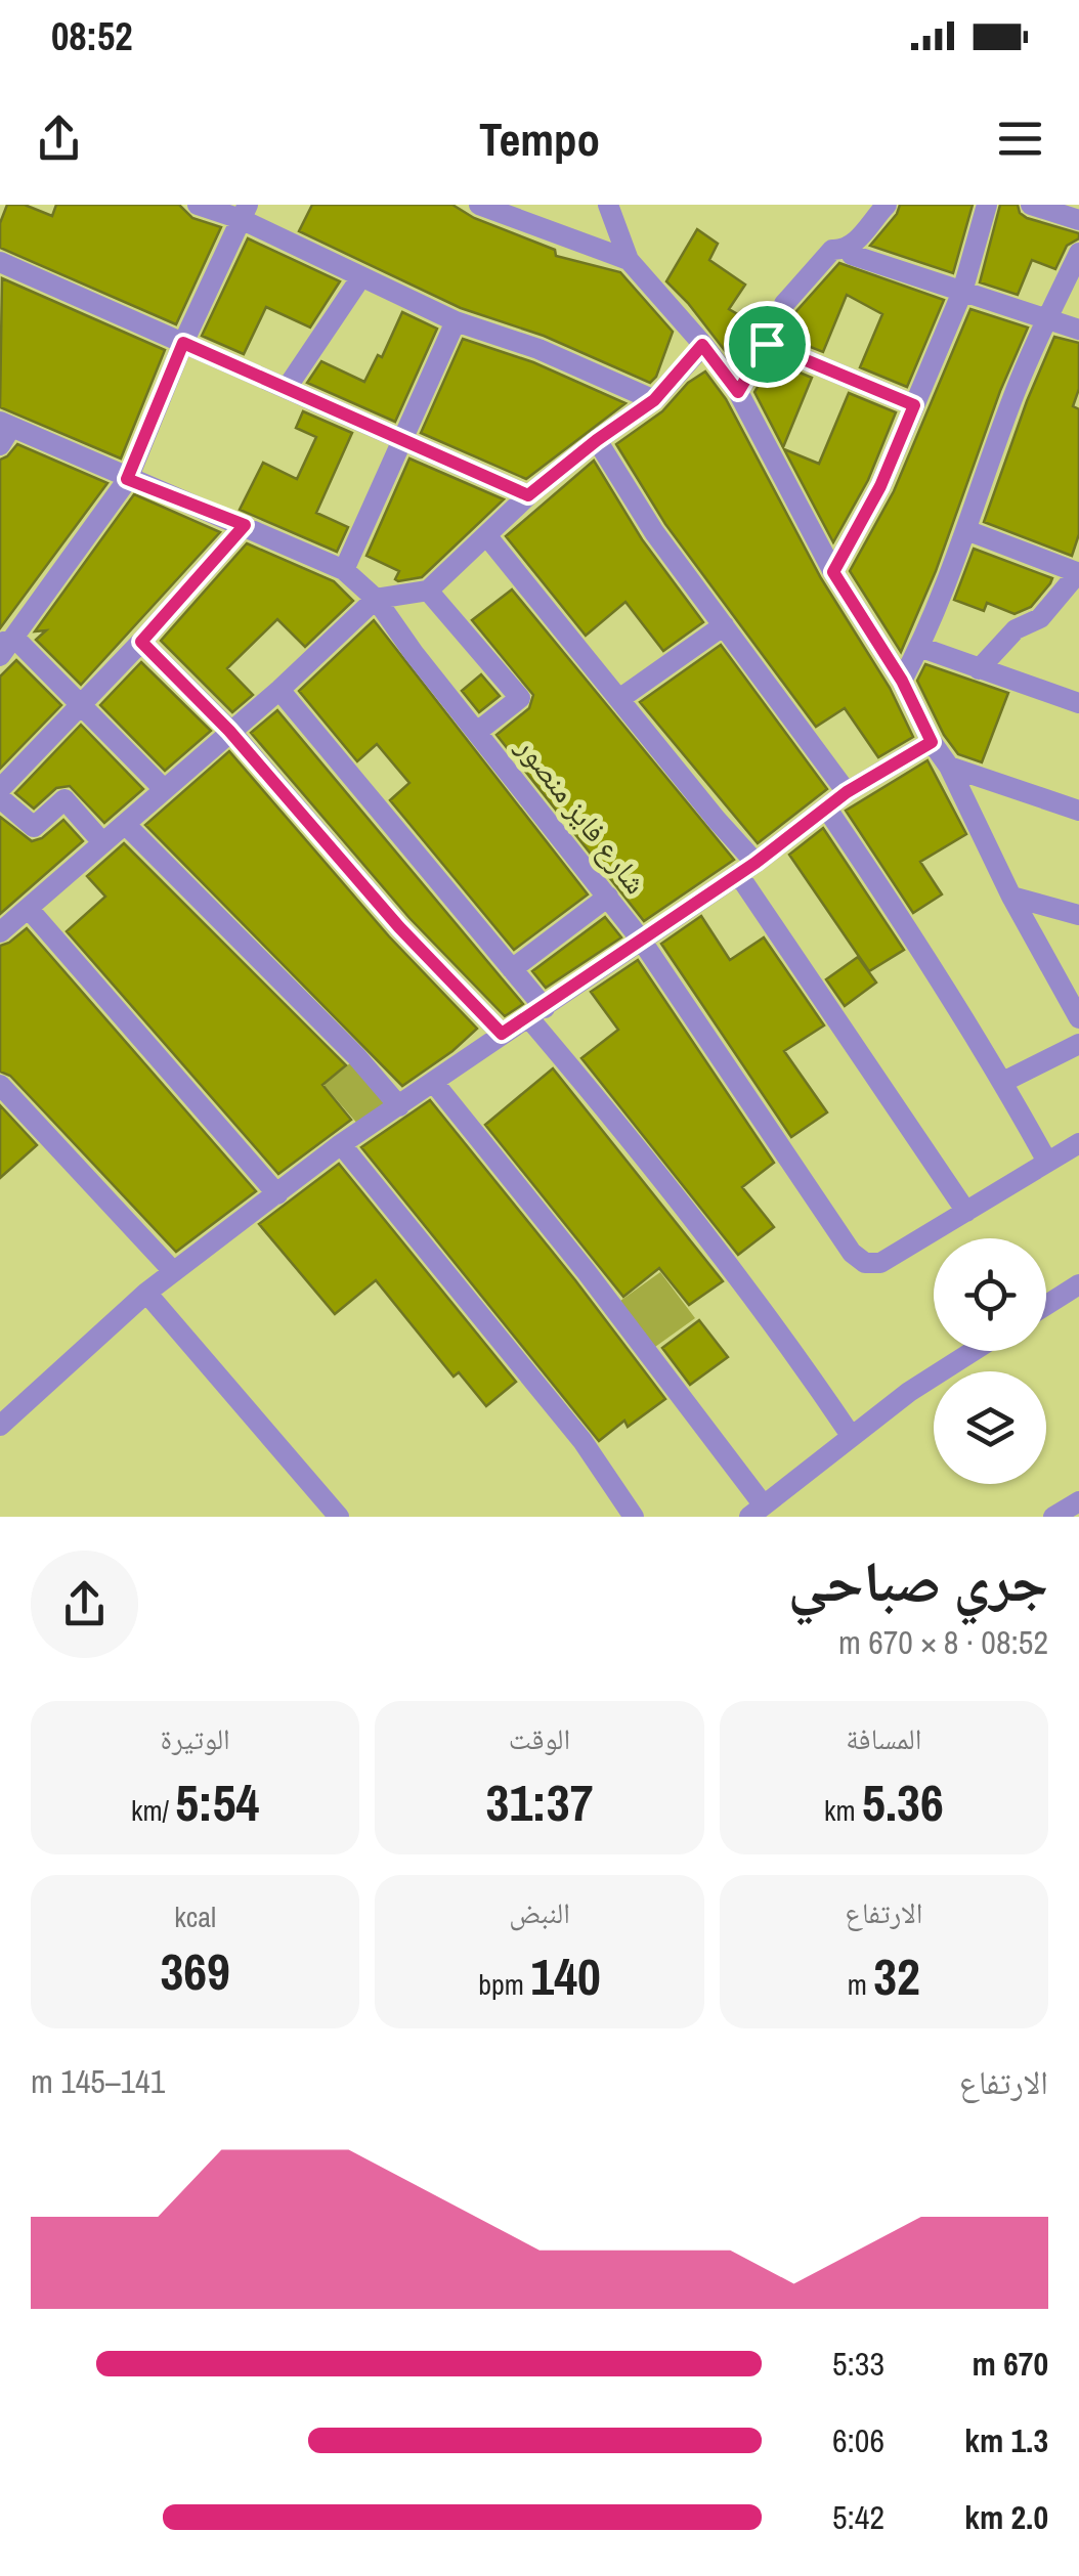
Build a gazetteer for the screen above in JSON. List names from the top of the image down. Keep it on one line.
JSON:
{"streets":{"street":["شارع فايز منصور"]},"page":{"status":"08:52","header":"Tempo","heading":["جري صباحي","08:52 · 8 × 670 m"],"stats":[["المسافة","5.36 km"],["الوقت","31:37"],["الوتيرة","5:54 /km"],["الارتفاع","32 m"],["النبض","140 bpm"],["kcal","369"]],"chart":["الارتفاع","141–145 m"],"list":[{"name":"670 m","note":"5:33"},{"name":"1.3 km","note":"6:06"},{"name":"2.0 km","note":"5:42"}]}}
